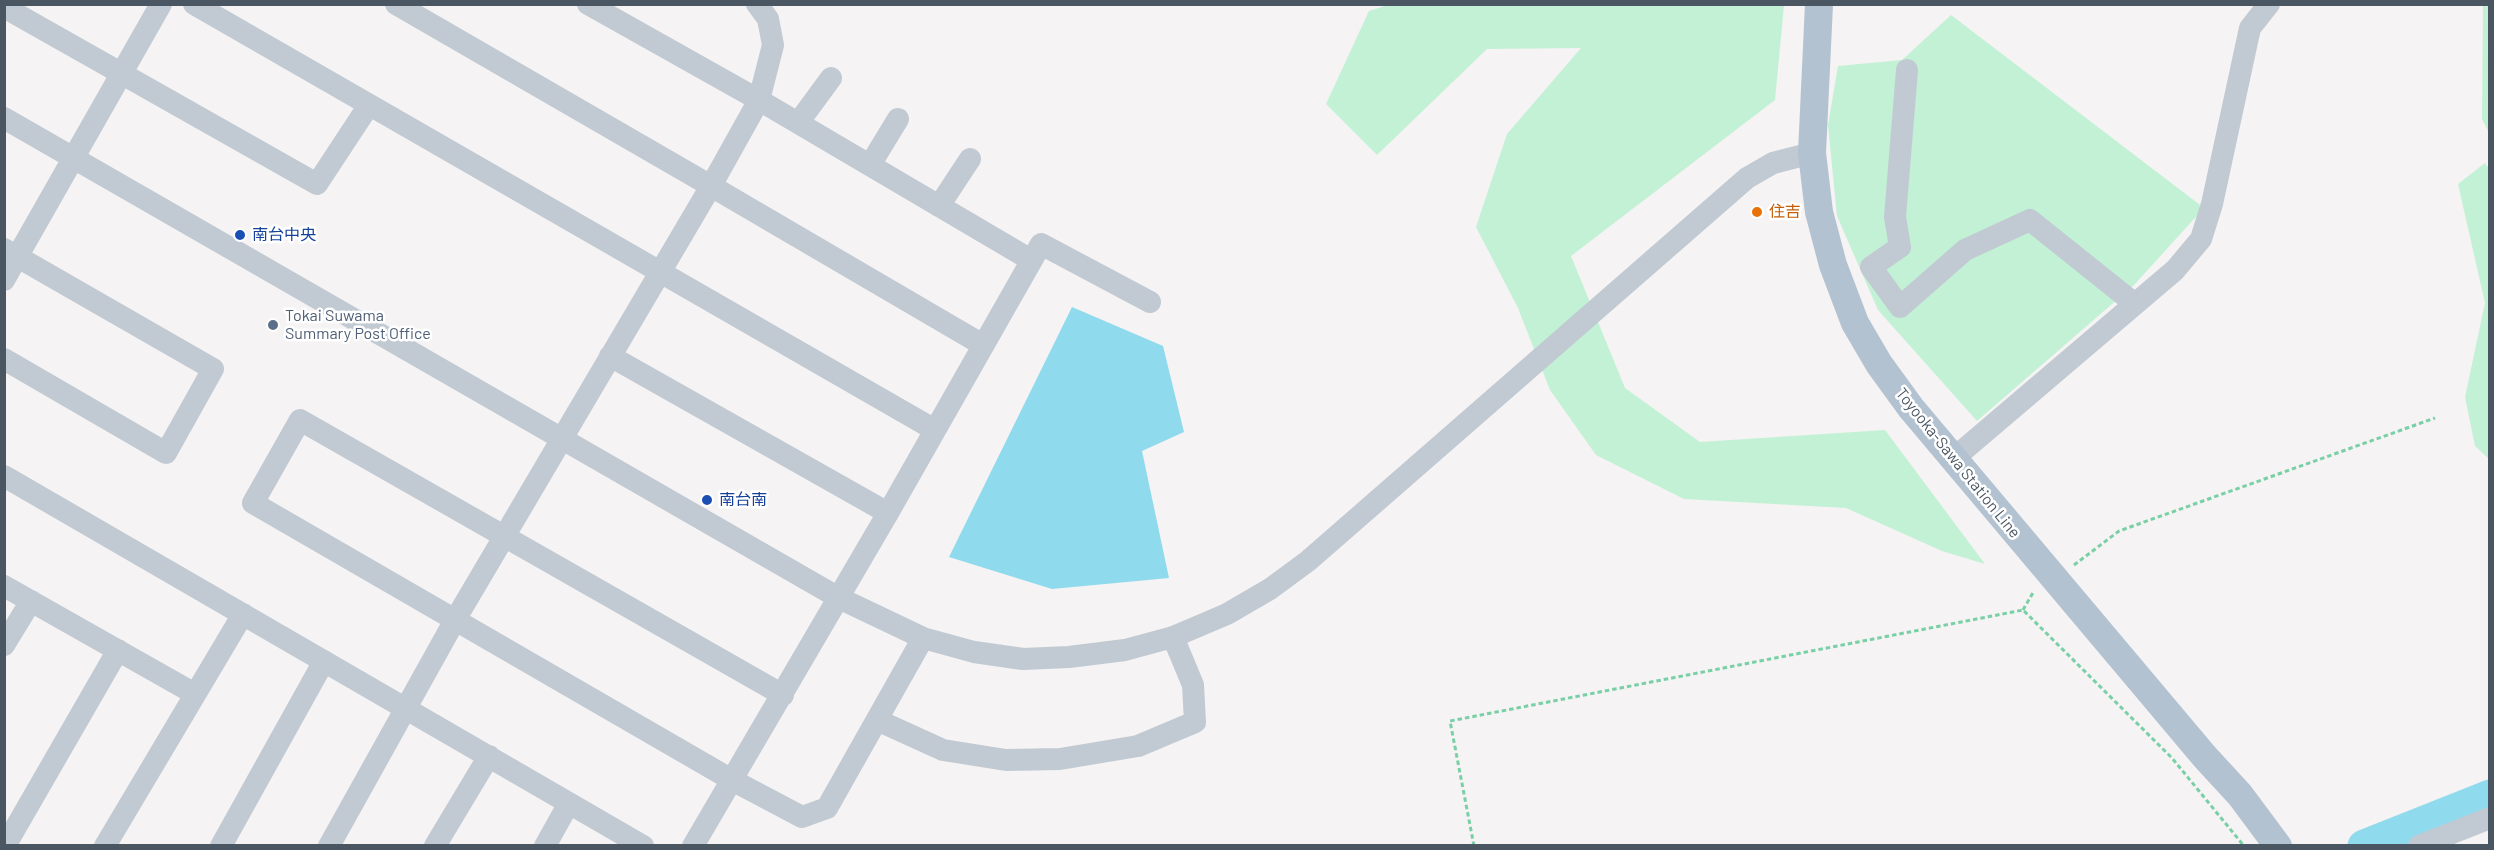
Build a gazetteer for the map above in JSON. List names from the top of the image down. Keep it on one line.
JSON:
{"streets":{"main road":["Toyooka-Sawa Station Line"]},"places":["住吉","南台中央","Tokai Suwama Summary Post Office","南台南"]}
